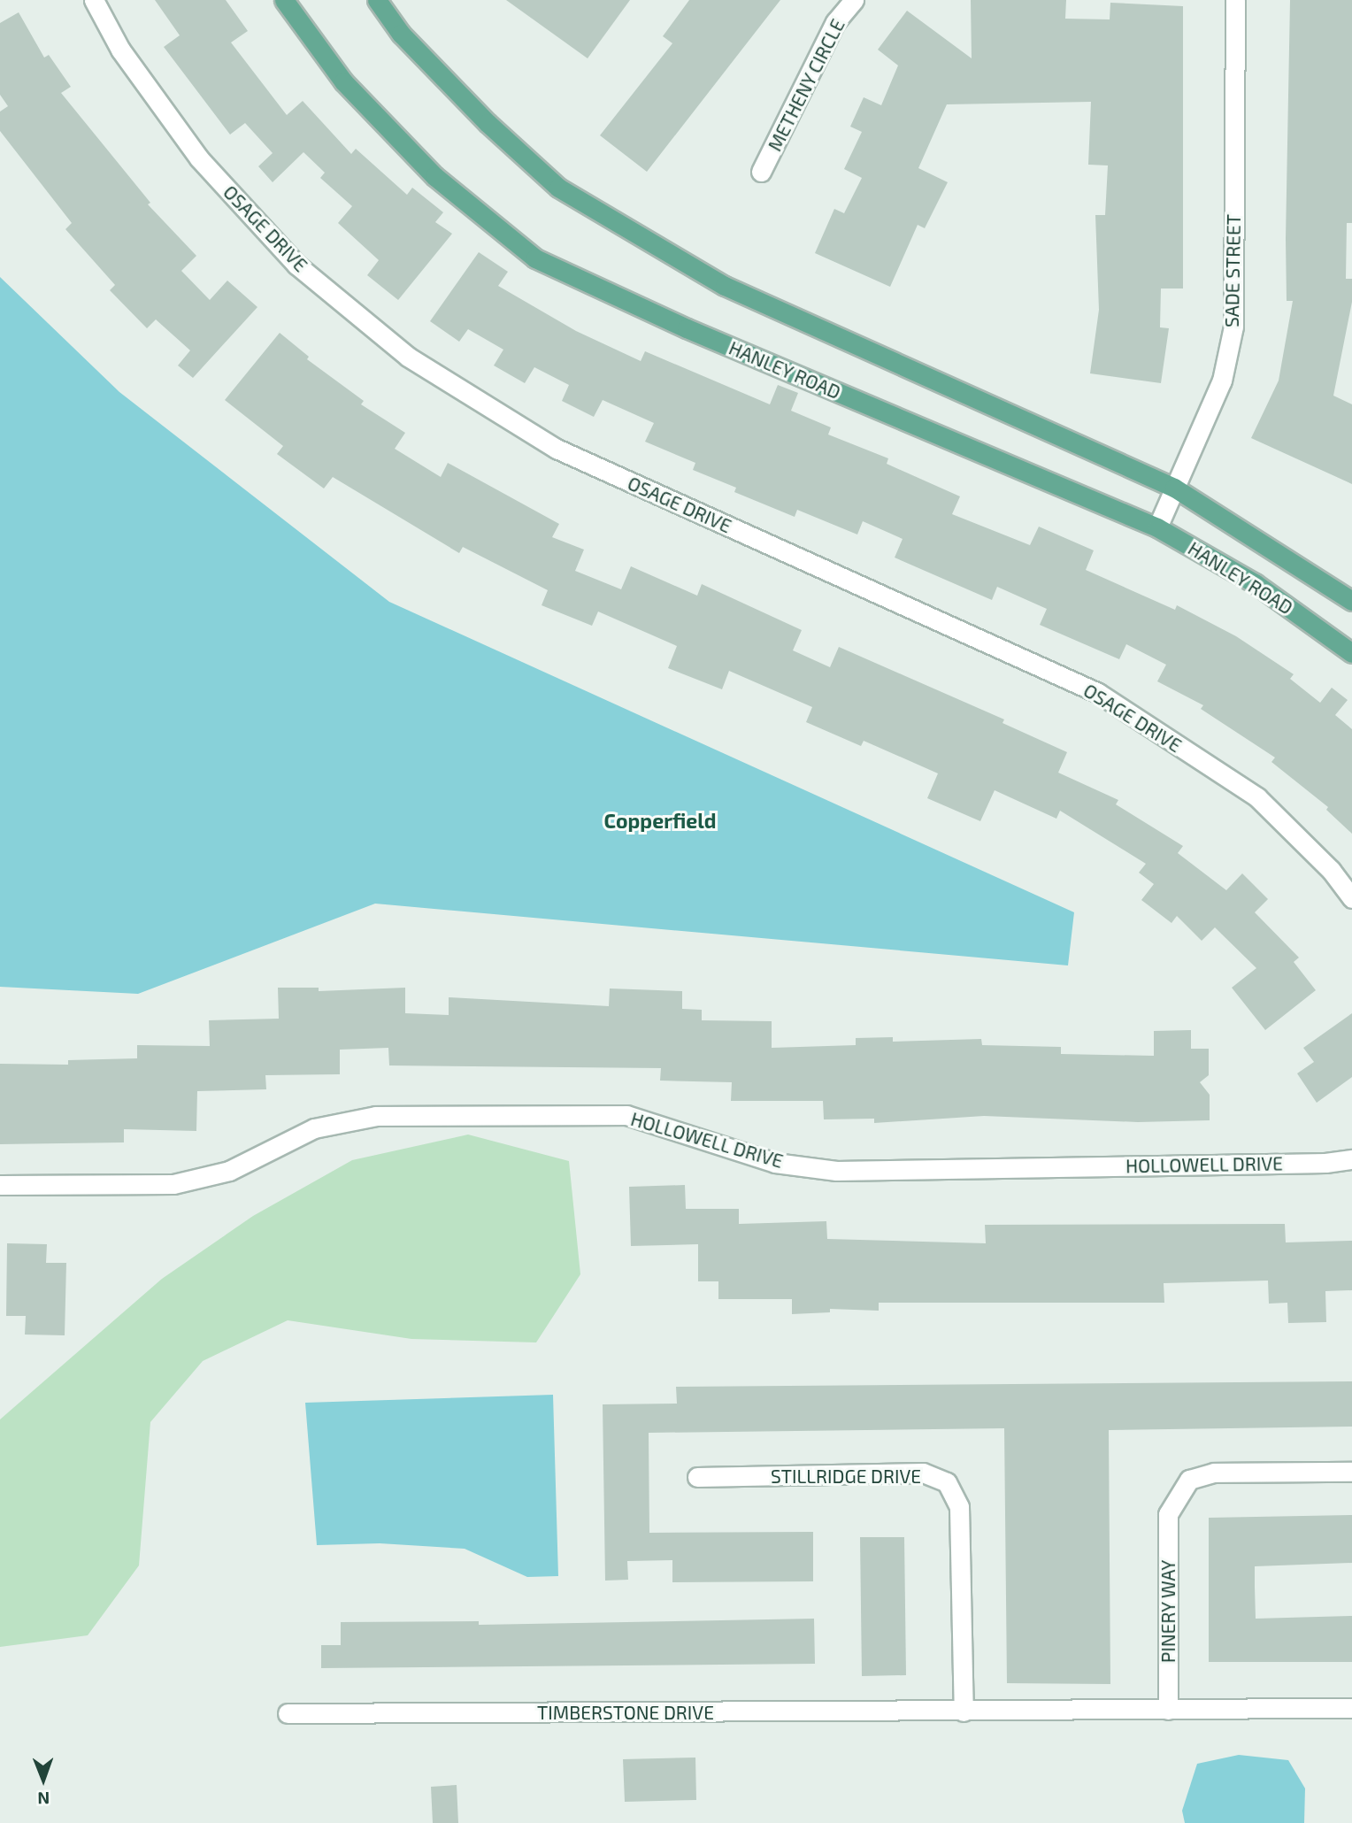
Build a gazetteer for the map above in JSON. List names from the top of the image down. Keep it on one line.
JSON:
{"streets":{"main road":["HANLEY ROAD"],"street":["METHENY CIRCLE","OSAGE DRIVE","SADE STREET","HOLLOWELL DRIVE","STILLRIDGE DRIVE","PINERY WAY","TIMBERSTONE DRIVE"]},"crossings":[["SADE STREET","HANLEY ROAD"],["STILLRIDGE DRIVE","TIMBERSTONE DRIVE"]],"districts":["Copperfield"],"north":"bottom"}
